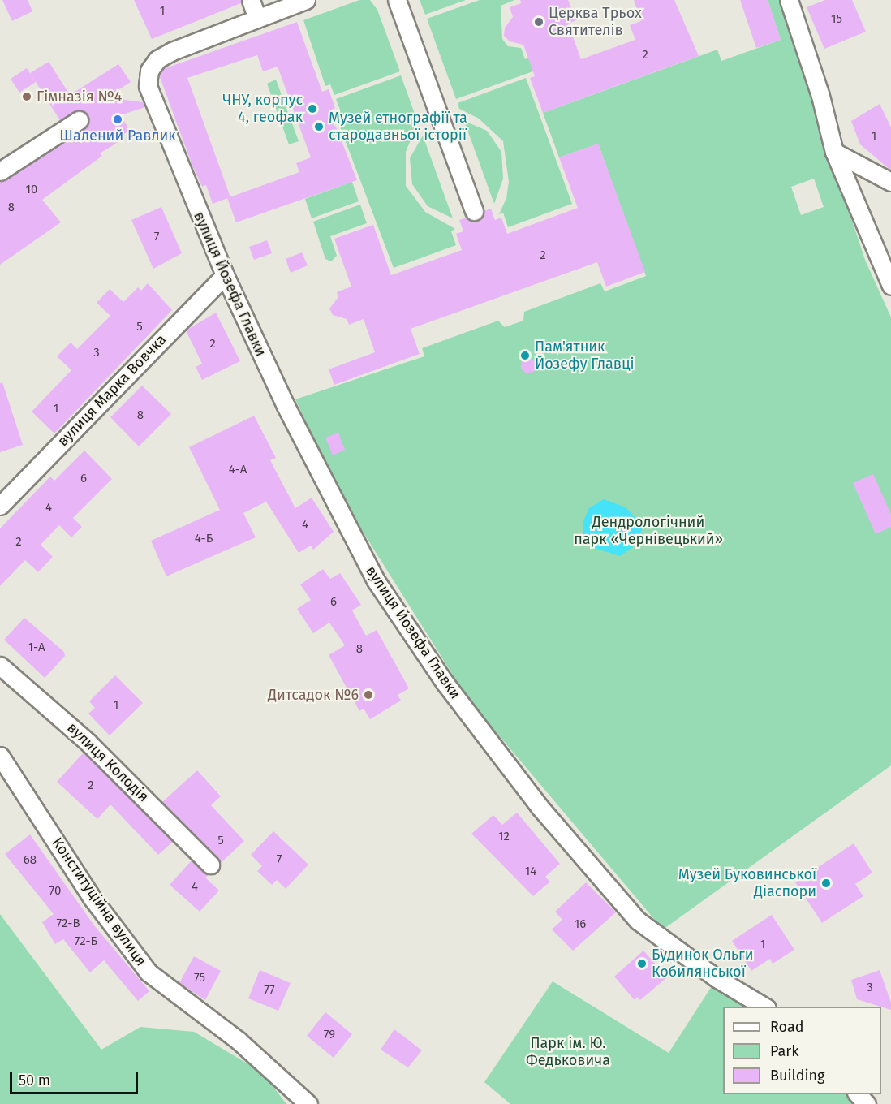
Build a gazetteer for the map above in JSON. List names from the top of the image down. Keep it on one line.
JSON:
{"streets":{"street":["вулиця Йозефа Главки","вулиця Марка Вовчка","вулиця Колодія","Конституційна вулиця"]},"crossings":[["вулиця Йозефа Главки","вулиця Марка Вовчка"]],"parks":["Дендрологічний парк «Чернівецький»","Парк ім. Ю. Федьковича"],"places":["Церква Трьох Святителів","Гімназія №4","ЧНУ, корпус 4, геофак","Шалений Равлик","Музей етнографії та стародавньої історії","Пам'ятник Йозефу Главці","Дитсадок №6","Музей Буковинської Діаспори","Будинок Ольги Кобилянської"],"house_numbers":["1","15","2","1","10","8","7","2","5","2","3","1","8","4-А","6","4","4","4-Б","2","6","1-А","8","1","2","12","5","7","68","14","4","70","72-В","16","72-Б","1","75","3","77","79"],"legend":["Road","Park","Building"],"scale_bar":"50 m"}
